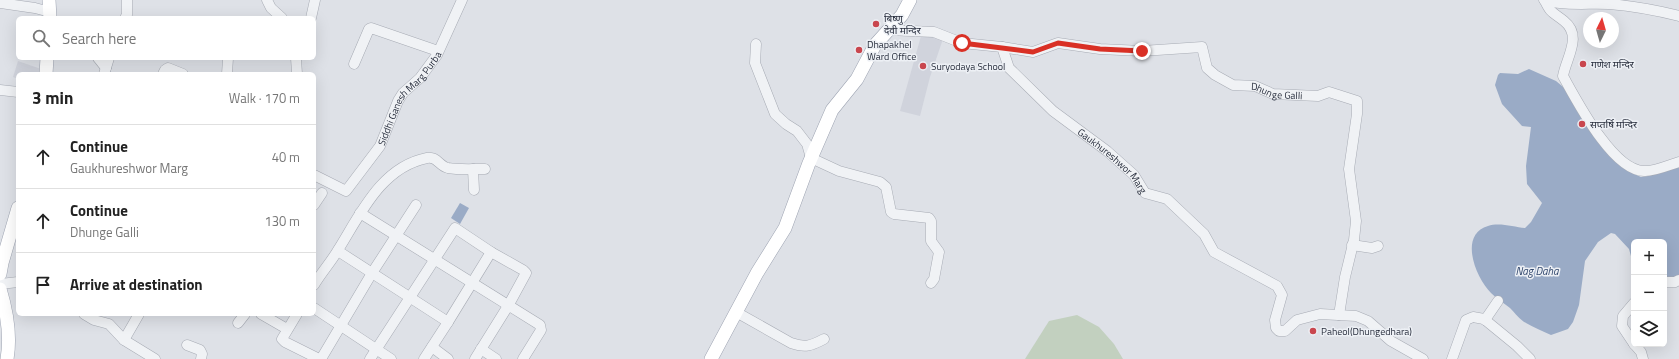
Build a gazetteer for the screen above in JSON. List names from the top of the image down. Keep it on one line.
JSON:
{"streets":{"street":["Dhunge Galli","Siddhi Ganesh Marg Purba","Gaukhureshwor Marg"]},"crossings":[["Dhunge Galli","Gaukhureshwor Marg"]],"water":["Nag Daha"],"places":["बिष्णु देवी मन्दिर","Dhapakhel Ward Office","गणेश मन्दिर","Suryodaya School","सप्तर्षि मन्दिर","Paheol(Dhungedhara)"],"north":"top","page":{"search":"Search here","heading":["3 min","Walk · 170 m"],"list":[["Continue","Gaukhureshwor Marg","40 m"],["Continue","Dhunge Galli","130 m"],"Arrive at destination"],"map_buttons":["+","−"]}}
